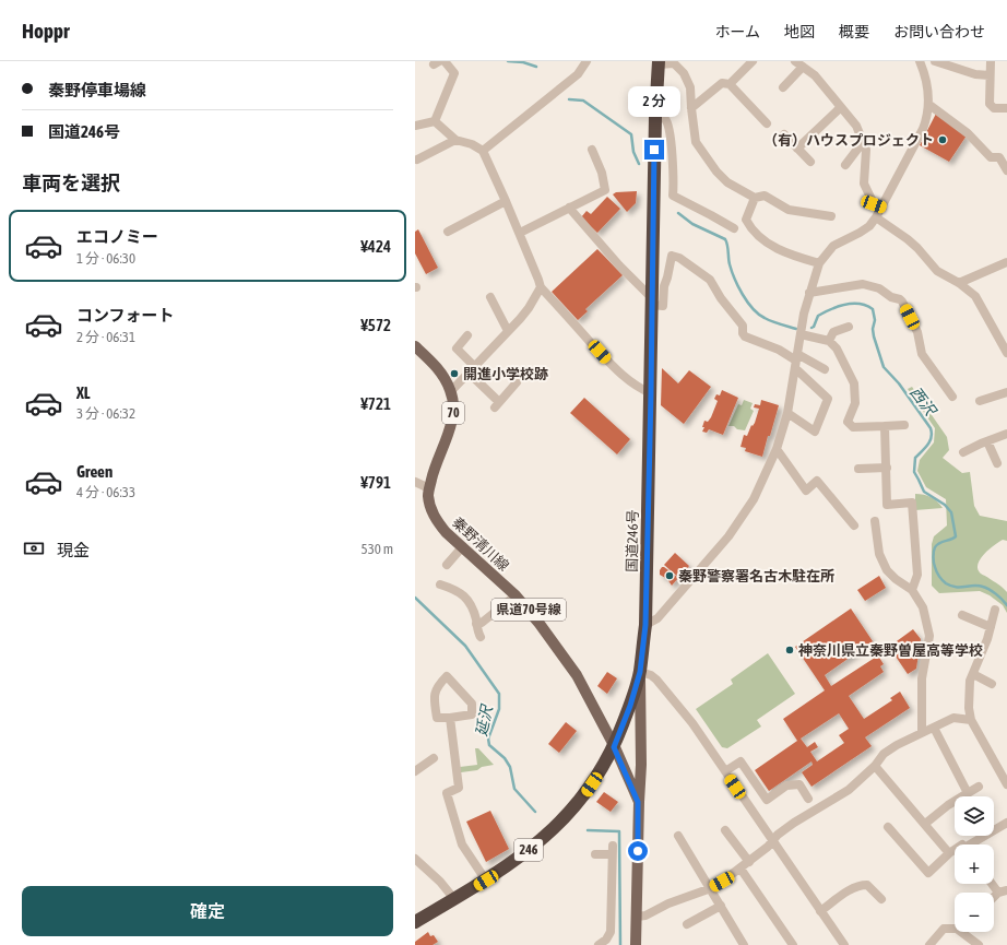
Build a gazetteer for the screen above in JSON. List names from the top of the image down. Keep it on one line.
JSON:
{"streets":{"highway":["国道246号","246"],"main road":["70","秦野清川線","県道70号線"]},"crossings":[["国道246号","秦野清川線"]],"water":["西沢","延沢"],"places":["（有）ハウスプロジェクト","開進小学校跡","秦野警察署名古木駐在所","神奈川県立秦野曽屋高等学校"],"page":{"header":"Hoppr","nav":["ホーム","地図","概要","お問い合わせ"],"banner":["秦野停車場線","国道246号"],"bubble":"2 分","heading":"車両を選択","list":[{"name":"エコノミー","note":"1 分 · 06:30","value":"¥424"},{"name":"コンフォート","note":"2 分 · 06:31","value":"¥572"},{"name":"XL","note":"3 分 · 06:32","value":"¥721"},{"name":"Green","note":"4 分 · 06:33","value":"¥791"}],"pay":["現金","530 m"],"map_buttons":["+","−"],"buttons":"確定"}}
